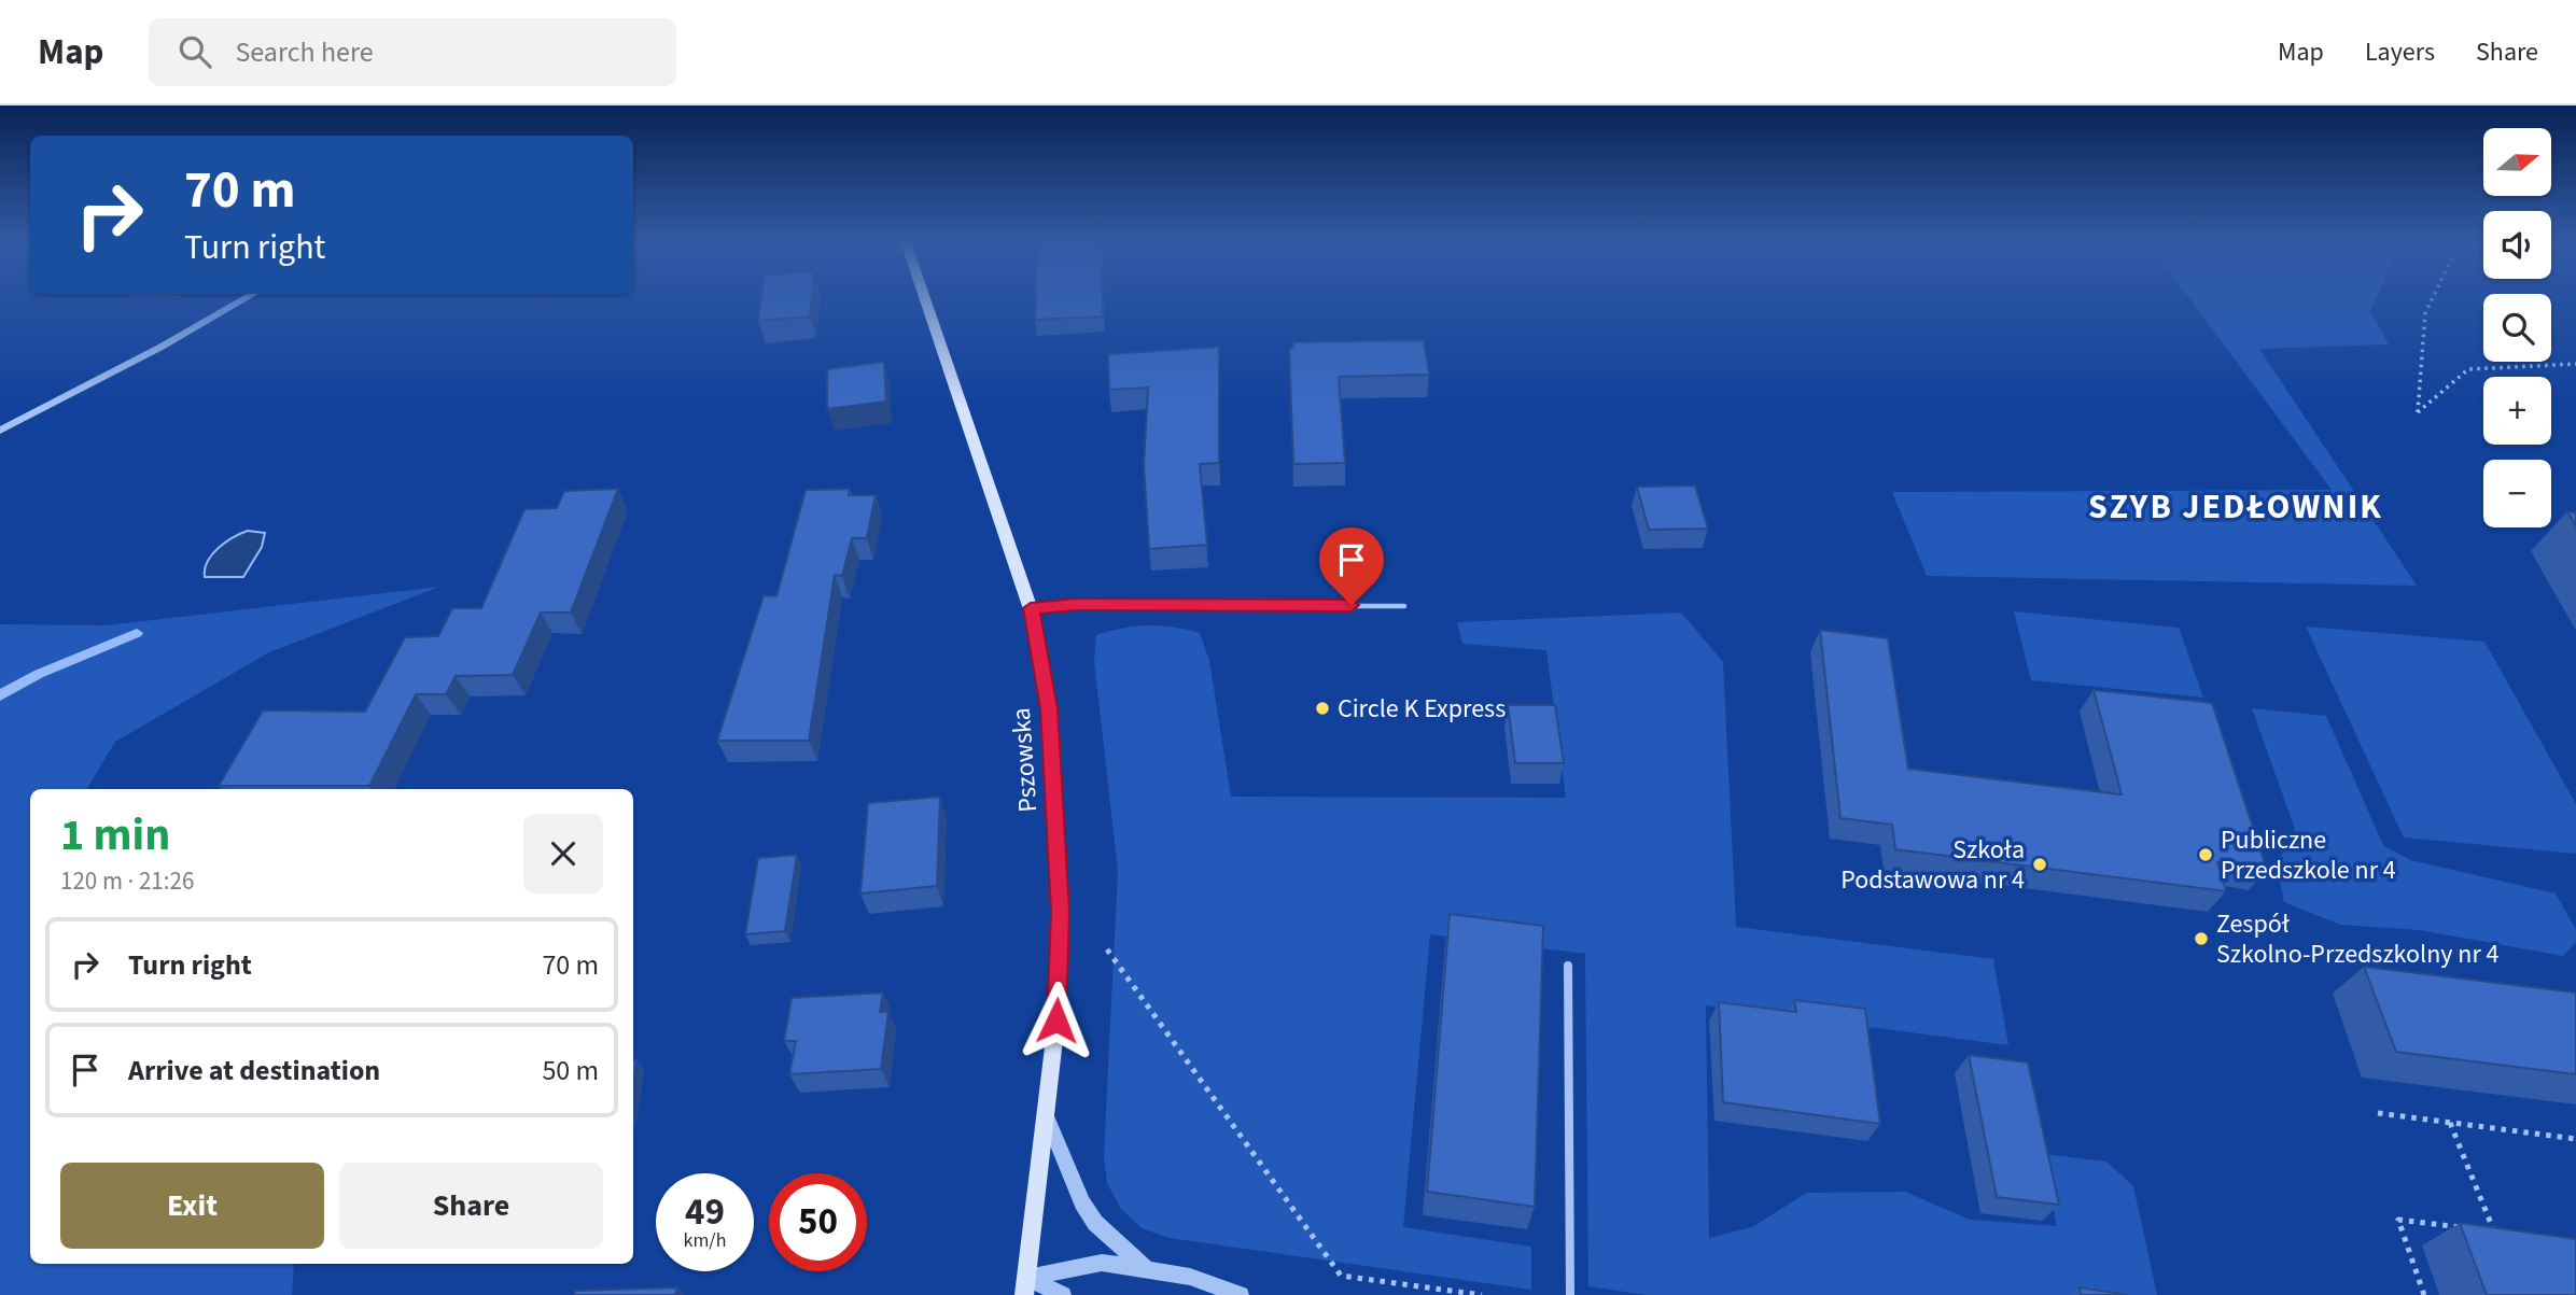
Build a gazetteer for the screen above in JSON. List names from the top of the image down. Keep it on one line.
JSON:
{"streets":{"main road":["Pszowska"]},"districts":["SZYB JEDŁOWNIK"],"places":["Circle K Express","Publiczne Przedszkole nr 4","Szkoła Podstawowa nr 4","Zespół Szkolno-Przedszkolny nr 4"],"north":"right","page":{"header":"Map","search":"Search here","nav":["Map","Layers","Share"],"map_buttons":["+","−"],"turn":["70 m","Turn right"],"heading":["1 min","120 m · 21:26"],"list":[{"name":"Turn right","value":"70 m"},{"name":"Arrive at destination","value":"50 m"}],"buttons":["Exit","Share"],"speed":"49 km/h","limit":"50"}}
